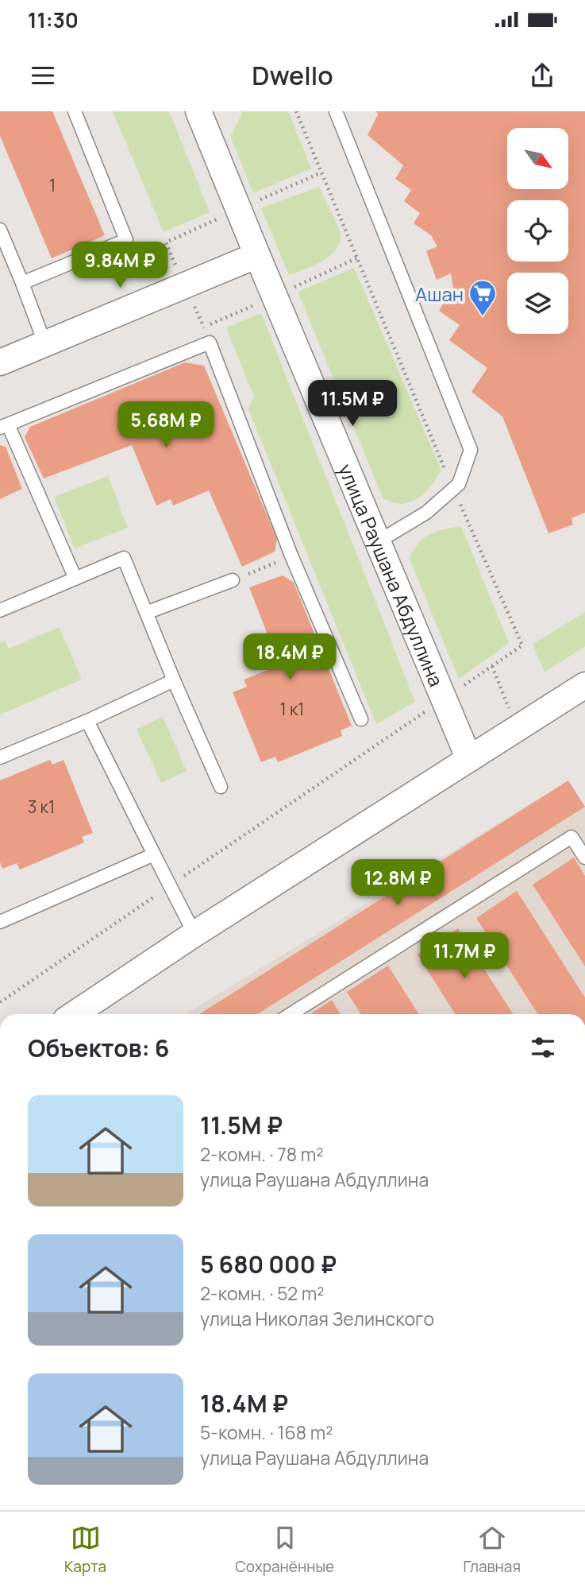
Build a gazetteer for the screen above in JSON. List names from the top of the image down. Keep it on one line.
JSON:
{"streets":{"street":["улица Раушана Абдуллина"]},"places":{"supermarket":["Ашан"]},"house_numbers":["1","1 к1","3 к1"],"north":"bottom right","page":{"status":"11:30","header":"Dwello","price":["9.84M ₽","11.5M ₽","5.68M ₽","18.4M ₽","12.8M ₽","11.7M ₽"],"heading":"Объектов: 6","list":[{"name":"11.5M ₽","note":"2-комн. · 78 m² · улица Раушана Абдуллина"},{"name":"5 680 000 ₽","note":"2-комн. · 52 m² · улица Николая Зелинского"},{"name":"18.4M ₽","note":"5-комн. · 168 m² · улица Раушана Абдуллина"}],"tabs":["Карта","Сохранённые","Главная"]}}
